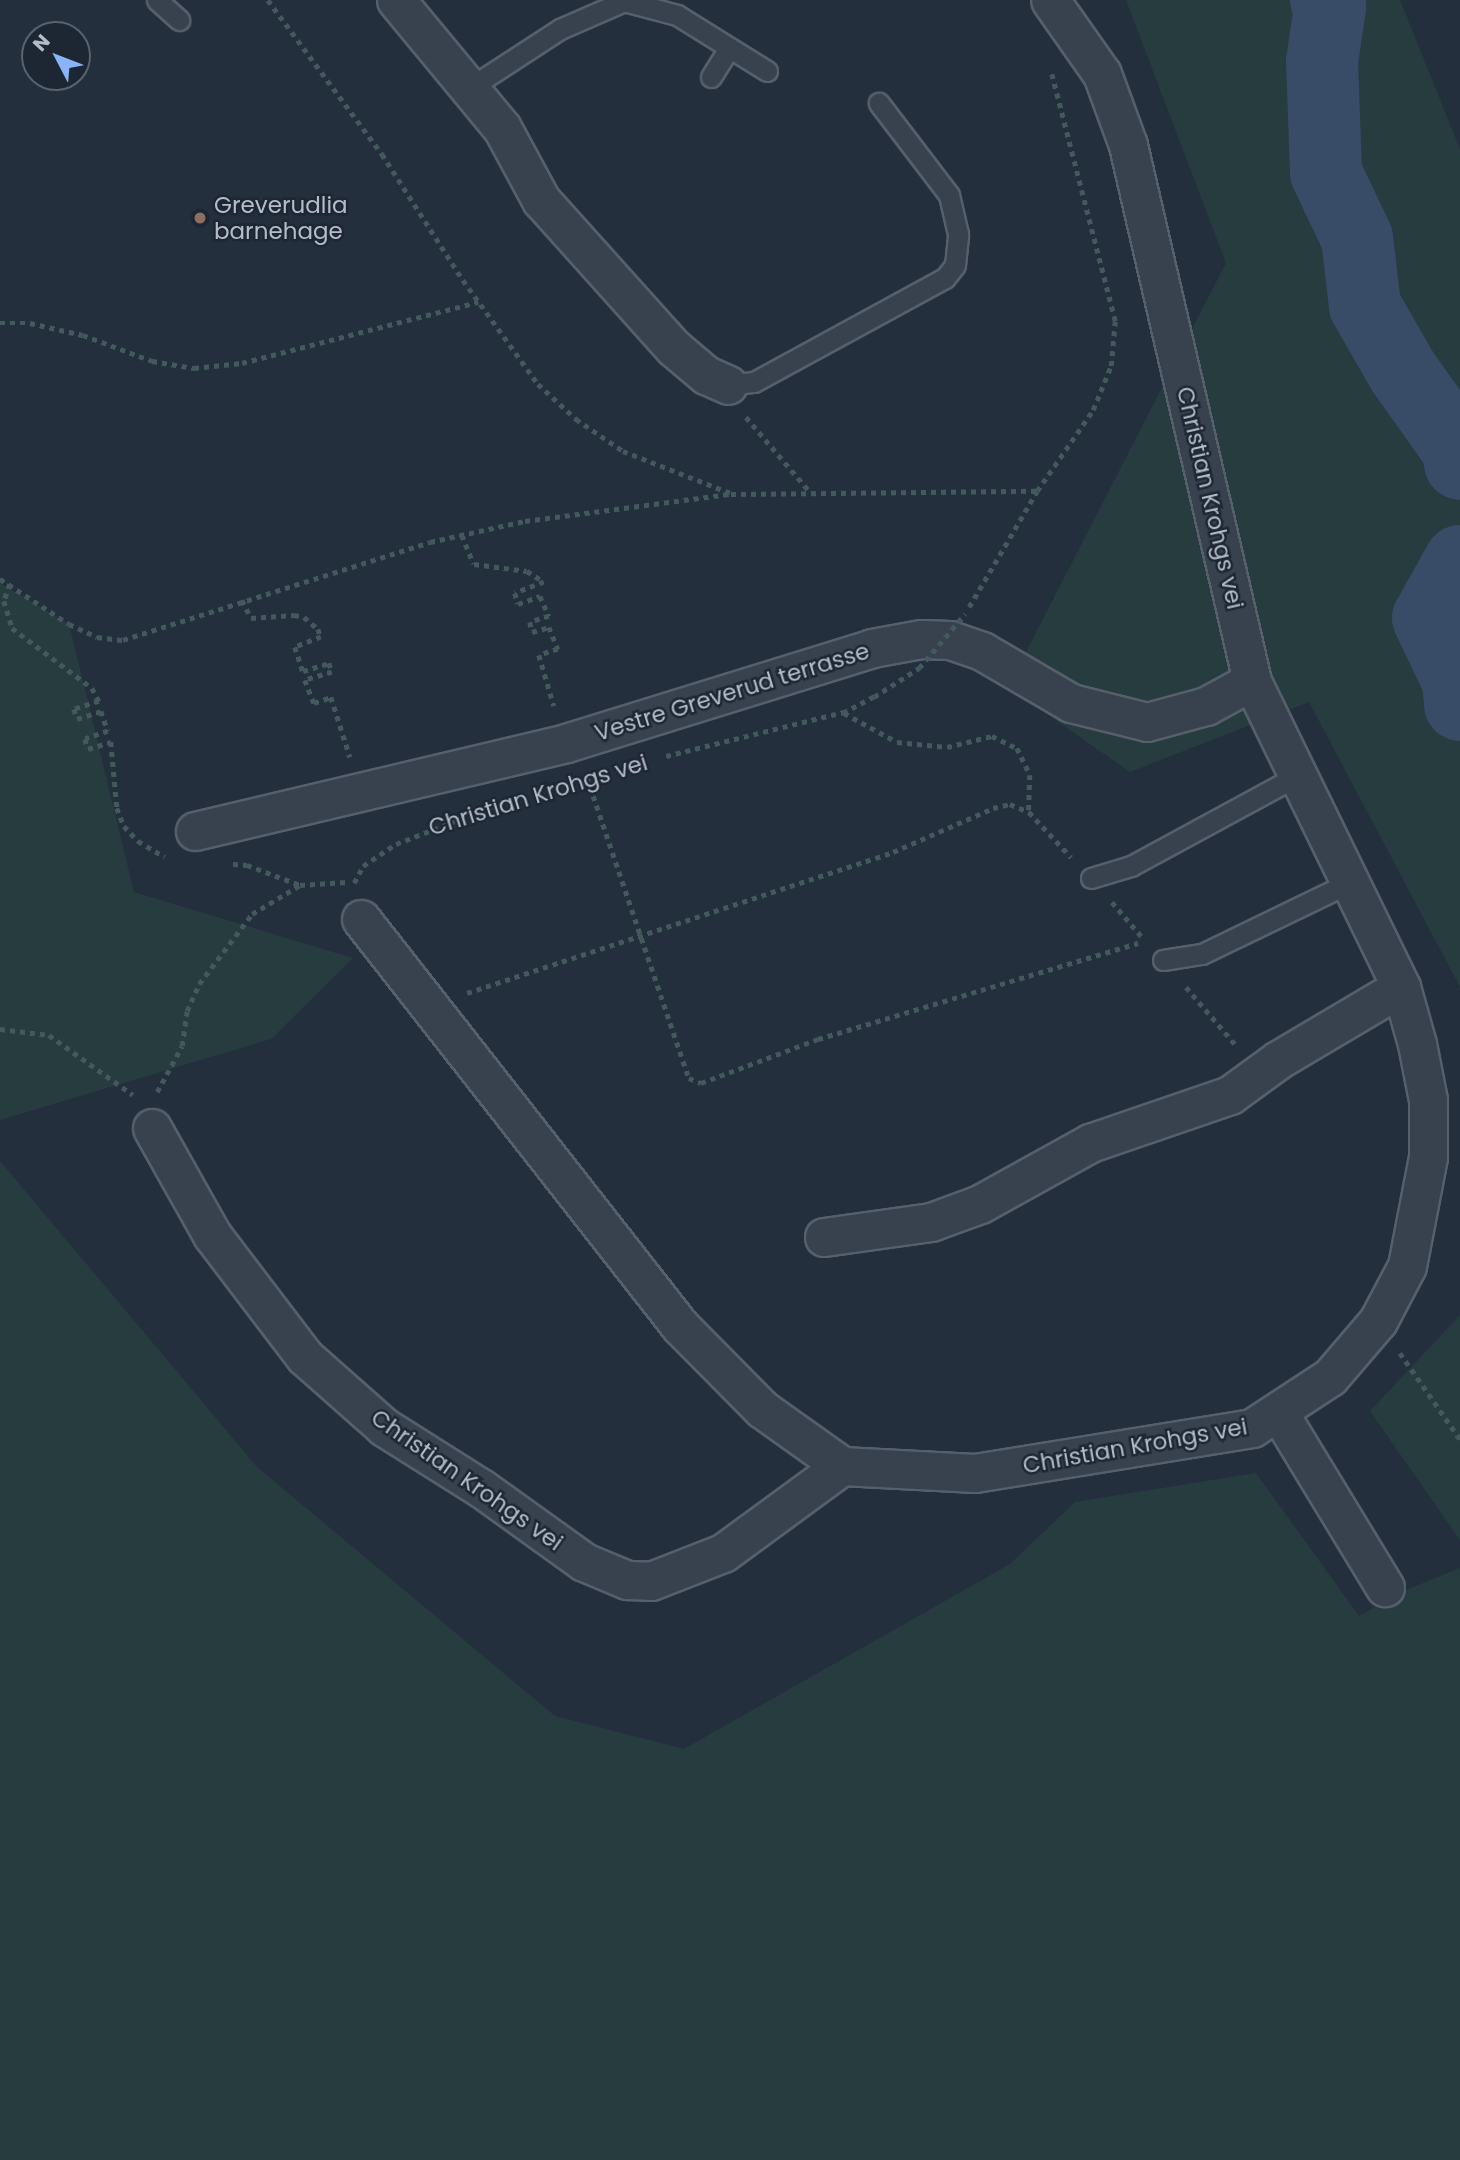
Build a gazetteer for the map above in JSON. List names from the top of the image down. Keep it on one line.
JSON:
{"streets":{"street":["Christian Krohgs vei","Vestre Greverud terrasse"]},"crossings":[["Christian Krohgs vei","Vestre Greverud terrasse"]],"places":["Greverudlia barnehage"],"north":"top left"}
